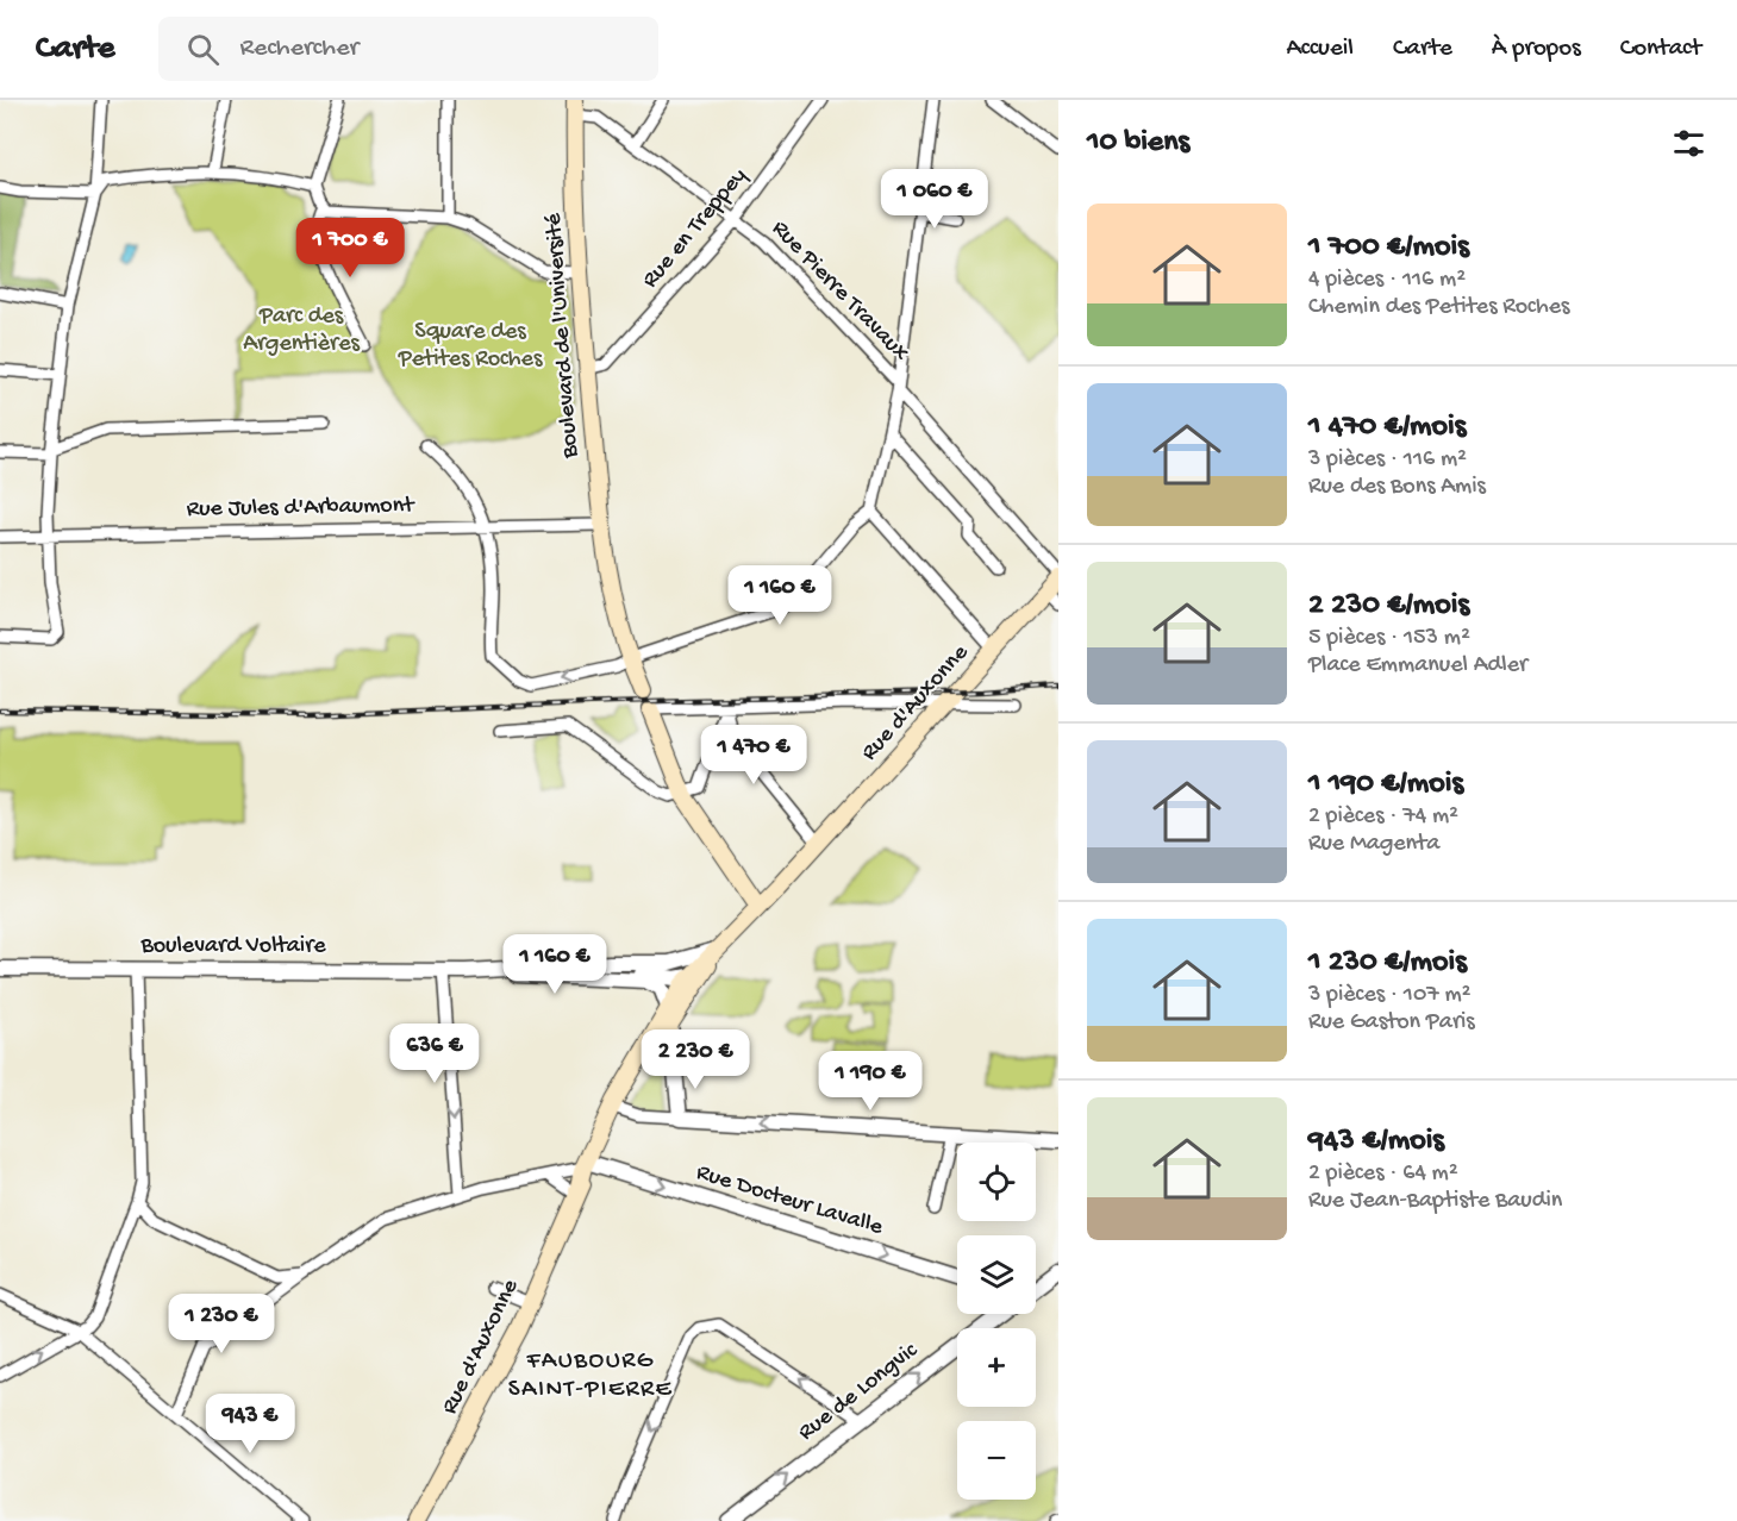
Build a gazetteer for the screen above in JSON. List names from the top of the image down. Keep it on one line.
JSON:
{"streets":{"main road":["Boulevard de l'Université","Rue d'Auxonne"],"street":["Rue en Treppey","Rue Pierre Travaux","Rue Jules d'Arbaumont","Boulevard Voltaire","Rue Docteur Lavalle","Rue de Longvic"]},"crossings":[["Rue en Treppey","Rue Pierre Travaux"],["Rue en Treppey","Boulevard de l'Université"],["Rue Pierre Travaux","Boulevard de l'Université"],["Boulevard de l'Université","Rue Jules d'Arbaumont"],["Rue d'Auxonne","Boulevard Voltaire"],["Rue d'Auxonne","Rue Docteur Lavalle"]],"one_way":["Rue de Longvic"],"districts":["FAUBOURG SAINT-PIERRE"],"parks":["Parc des Argentières","Square des Petites Roches"],"page":{"header":"Carte","search":"Rechercher","nav":["Accueil","Carte","À propos","Contact"],"heading":"10 biens","price":["1 060 €","1 700 €","1 160 €","1 470 €","1 160 €","636 €","2 230 €","1 190 €","1 230 €","943 €"],"list":[{"name":"1 700 €/mois","note":"4 pièces · 116 m² · Chemin des Petites Roches"},{"name":"1 470 €/mois","note":"3 pièces · 116 m² · Rue des Bons Amis"},{"name":"2 230 €/mois","note":"5 pièces · 153 m² · Place Emmanuel Adler"},{"name":"1 190 €/mois","note":"2 pièces · 74 m² · Rue Magenta"},{"name":"1 230 €/mois","note":"3 pièces · 107 m² · Rue Gaston Paris"},{"name":"943 €/mois","note":"2 pièces · 64 m² · Rue Jean-Baptiste Baudin"}],"map_buttons":["+","−"]}}
